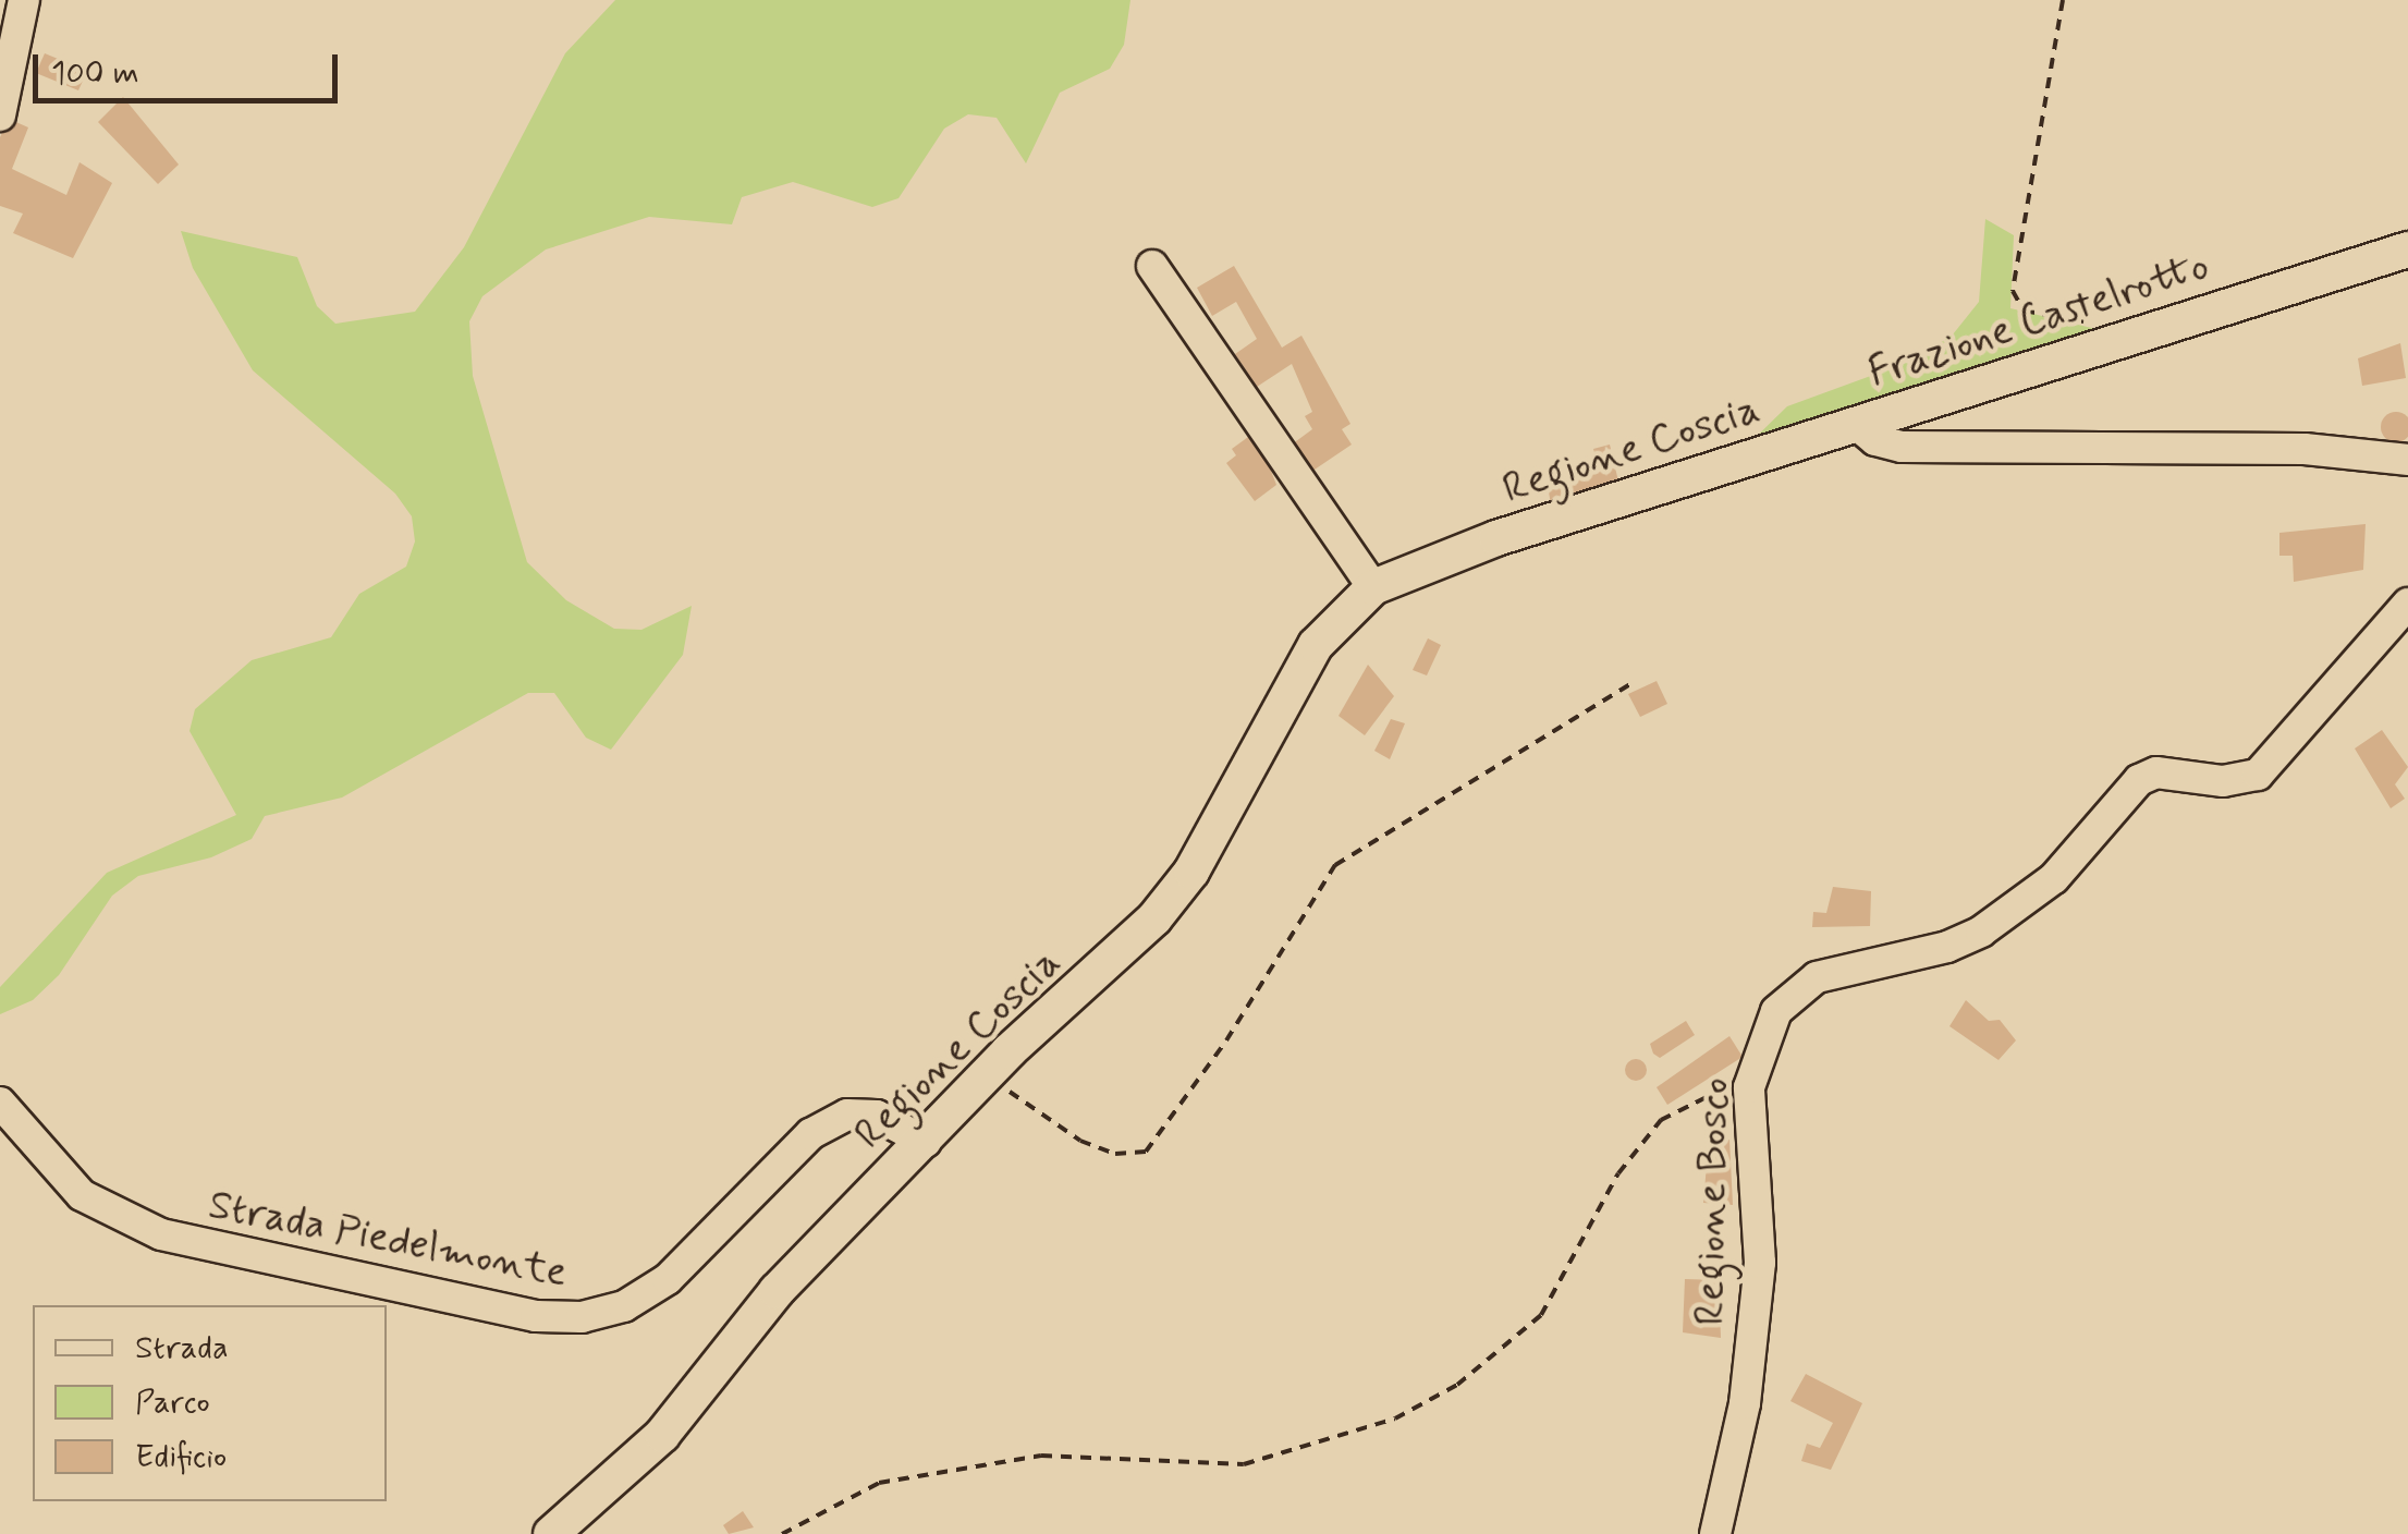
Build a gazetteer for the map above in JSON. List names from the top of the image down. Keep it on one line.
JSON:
{"streets":{"main road":["Frazione Castelrotto","Regione Coscia"],"street":["Regione Bosco","Strada Piedelmonte"]},"crossings":[["Frazione Castelrotto","Regione Coscia"],["Regione Coscia","Strada Piedelmonte"]],"legend":["Strada","Parco","Edificio"],"scale_bar":"100 m"}
